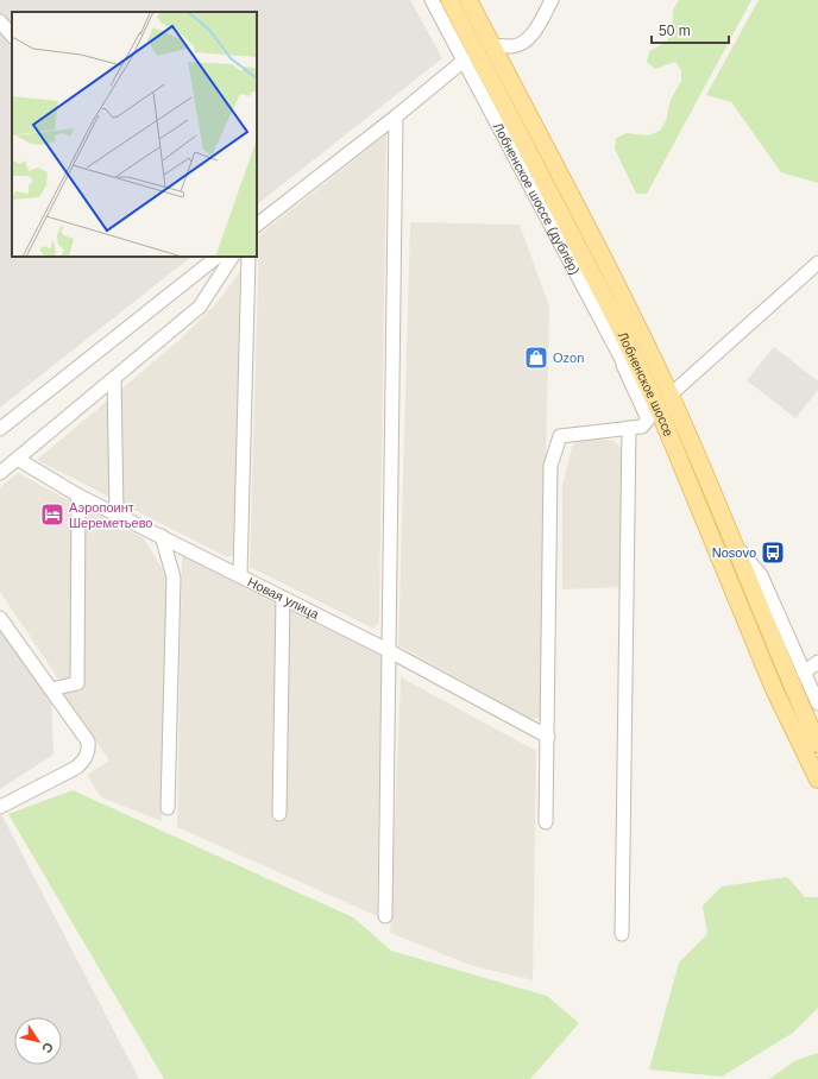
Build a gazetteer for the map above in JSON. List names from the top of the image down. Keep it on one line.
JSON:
{"streets":{"main road":["Лобненское шоссе"],"street":["Лобненское шоссе (дублёр)","Новая улица"]},"crossings":[["Лобненское шоссе (дублёр)","Лобненское шоссе"]],"places":{"shop":["Ozon"],"hotel":["Аэропоинт Шереметьево"],"bus stop":["Nosovo"]},"scale_bar":"50 m","north":"bottom right"}
